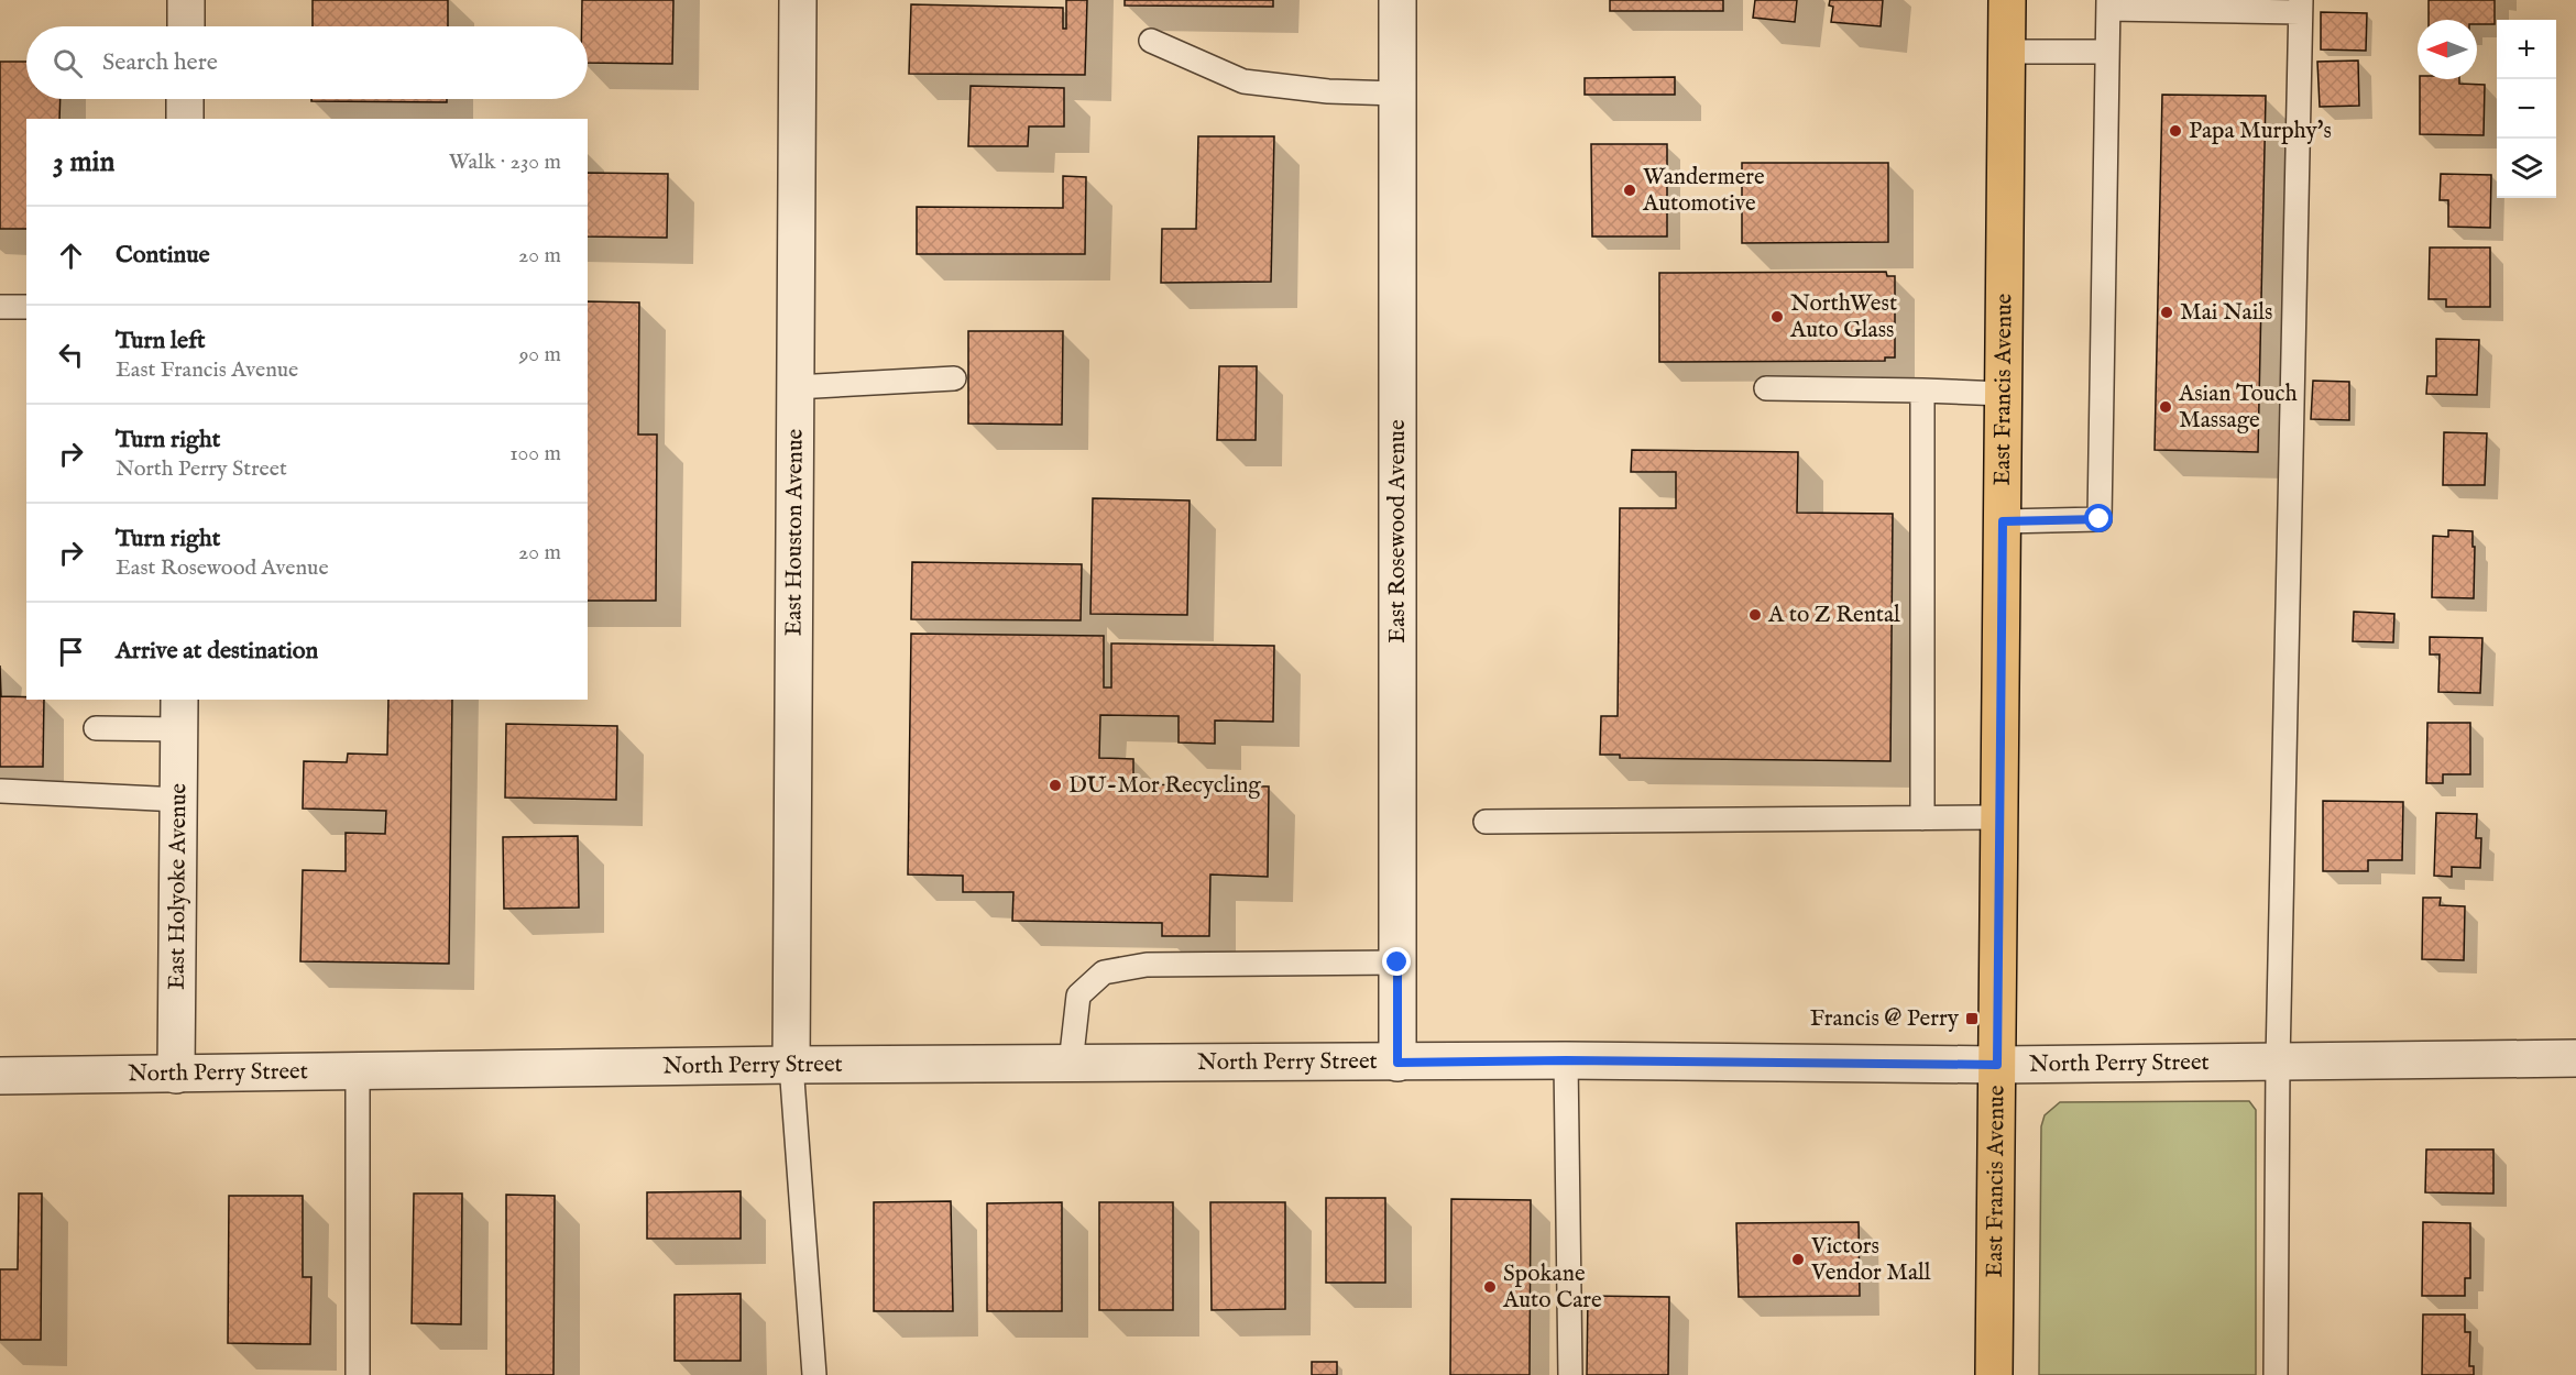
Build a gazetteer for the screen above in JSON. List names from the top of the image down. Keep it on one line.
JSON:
{"streets":{"main road":["East Francis Avenue"],"street":["East Rosewood Avenue","East Houston Avenue","East Holyoke Avenue","North Perry Street"]},"crossings":[["East Francis Avenue","North Perry Street"],["East Rosewood Avenue","North Perry Street"],["East Houston Avenue","North Perry Street"],["East Holyoke Avenue","North Perry Street"]],"places":{"other":["Papa Murphy's","Wandermere Automotive","Mai Nails","NorthWest Auto Glass","Asian Touch Massage","A to Z Rental","DU-Mor Recycling","Victors Vendor Mall","Spokane Auto Care"],"transit":["Francis @ Perry"]},"north":"left","page":{"map_buttons":["+","−"],"search":"Search here","heading":["3 min","Walk · 230 m"],"list":[["Continue","20 m"],["Turn left","East Francis Avenue","90 m"],["Turn right","North Perry Street","100 m"],["Turn right","East Rosewood Avenue","20 m"],"Arrive at destination"]}}
